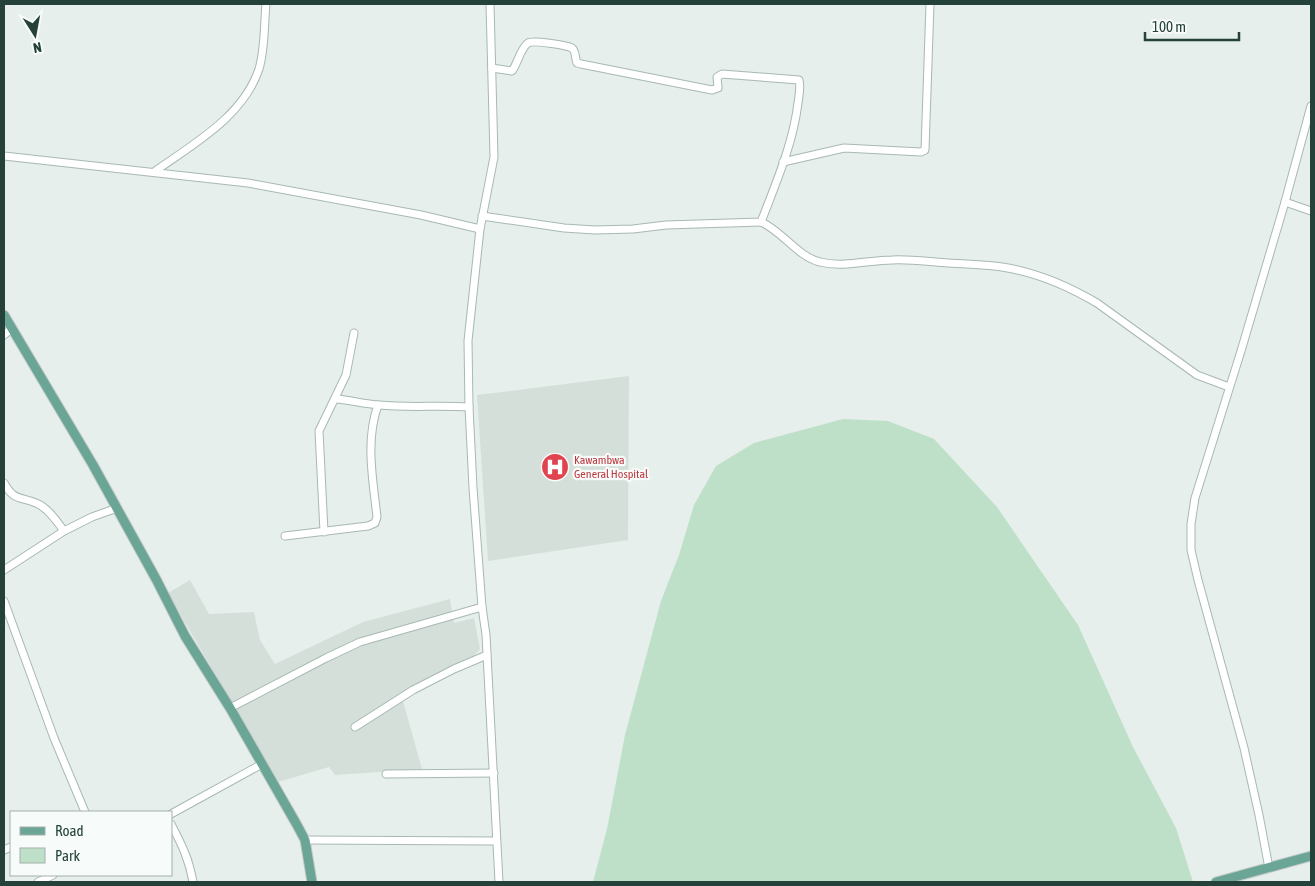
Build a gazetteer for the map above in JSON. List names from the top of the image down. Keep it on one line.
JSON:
{"places":{"hospital":["Kawambwa General Hospital"]},"legend":["Road","Park"],"scale_bar":"100 m","north":"bottom"}
